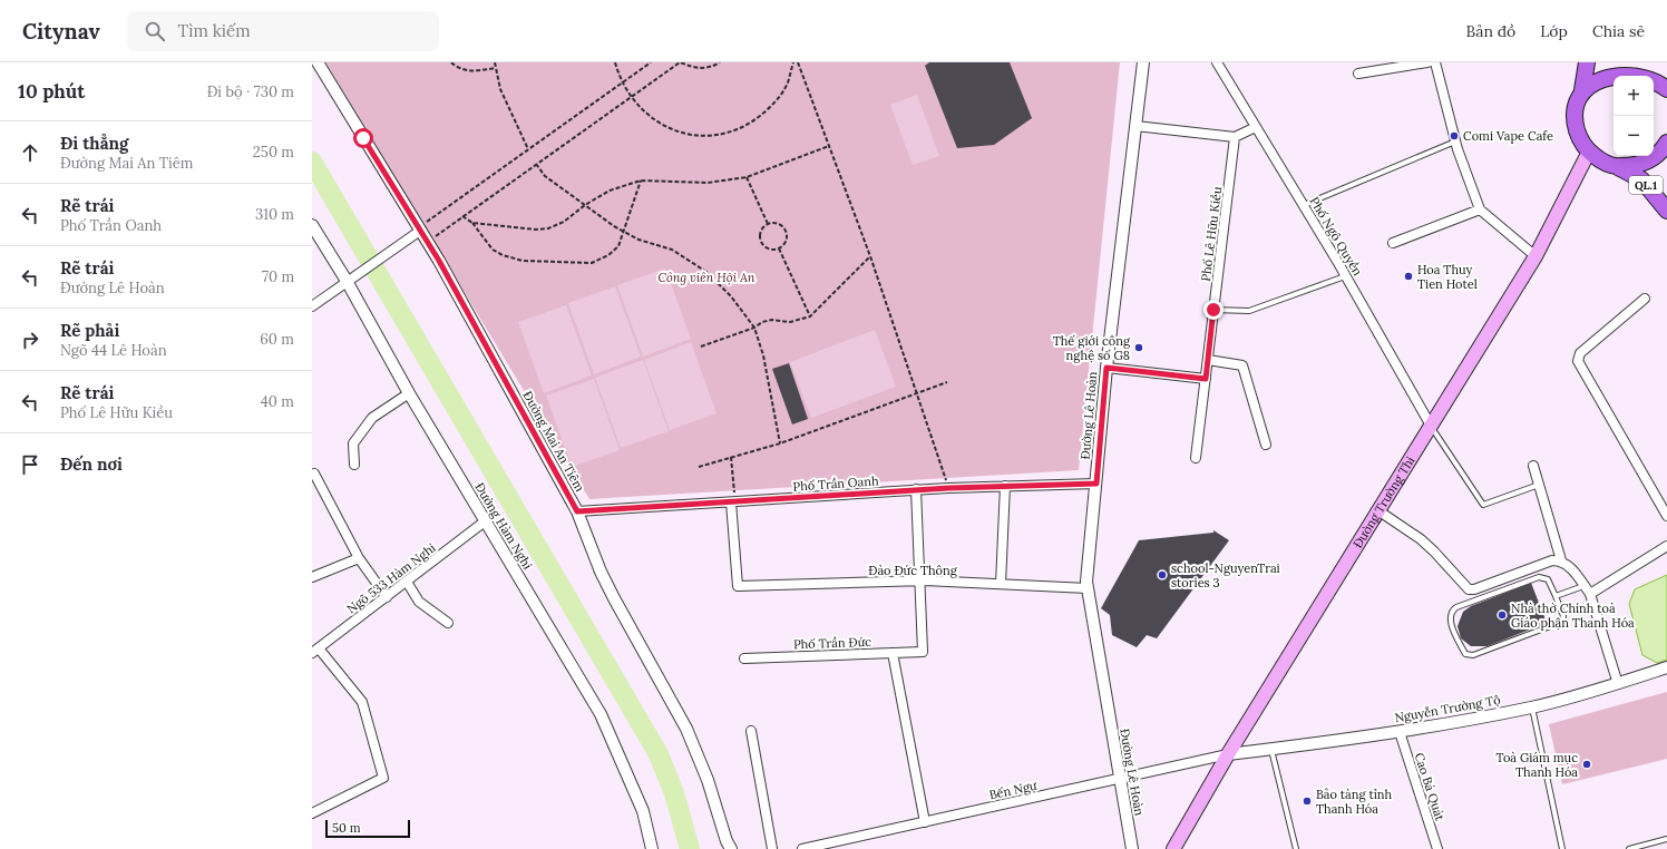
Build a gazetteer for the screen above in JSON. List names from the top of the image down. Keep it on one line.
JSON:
{"streets":{"highway":["QL.1"],"main road":["Đường Trường Thi"],"street":["Phố Lê Hữu Kiều","Phố Ngô Quyền","Đường Lê Hoàn","Đường Mai An Tiêm","Phố Trần Oanh","Đường Hàm Nghi","Đào Đức Thông","Ngõ 533 Hàm Nghi","Phố Trần Đức","Nguyễn Trường Tộ","Cao Bá Quát","Bến Ngự"]},"crossings":[["Phố Ngô Quyền","Đường Trường Thi"],["Đường Lê Hoàn","Phố Trần Oanh"],["Đường Lê Hoàn","Đào Đức Thông"],["Đường Lê Hoàn","Bến Ngự"],["Đường Mai An Tiêm","Phố Trần Oanh"],["Phố Trần Oanh","Đào Đức Thông"],["Đường Trường Thi","Nguyễn Trường Tộ"],["Đường Trường Thi","Bến Ngự"],["Đường Hàm Nghi","Ngõ 533 Hàm Nghi"],["Đào Đức Thông","Phố Trần Đức"],["Nguyễn Trường Tộ","Cao Bá Quát"],["Nguyễn Trường Tộ","Bến Ngự"]],"parks":["Công viên Hội An"],"places":["Comi Vape Cafe","Hoa Thuy Tien Hotel","Thế giới công nghệ số G8","school-NguyenTrai stories 3","Nhà thờ Chính toà Giáo phận Thanh Hóa","Toà Giám mục Thanh Hóa","Bảo tàng tỉnh Thanh Hóa"],"scale_bar":"50 m","page":{"header":"Citynav","search":"Tìm kiếm","nav":["Bản đồ","Lớp","Chia sẻ"],"heading":["10 phút","Đi bộ · 730 m"],"map_buttons":["+","−"],"list":[["Đi thẳng","Đường Mai An Tiêm","250 m"],["Rẽ trái","Phố Trần Oanh","310 m"],["Rẽ trái","Đường Lê Hoàn","70 m"],["Rẽ phải","Ngõ 44 Lê Hoàn","60 m"],["Rẽ trái","Phố Lê Hữu Kiều","40 m"],"Đến nơi"],"scale":"50 m"}}
